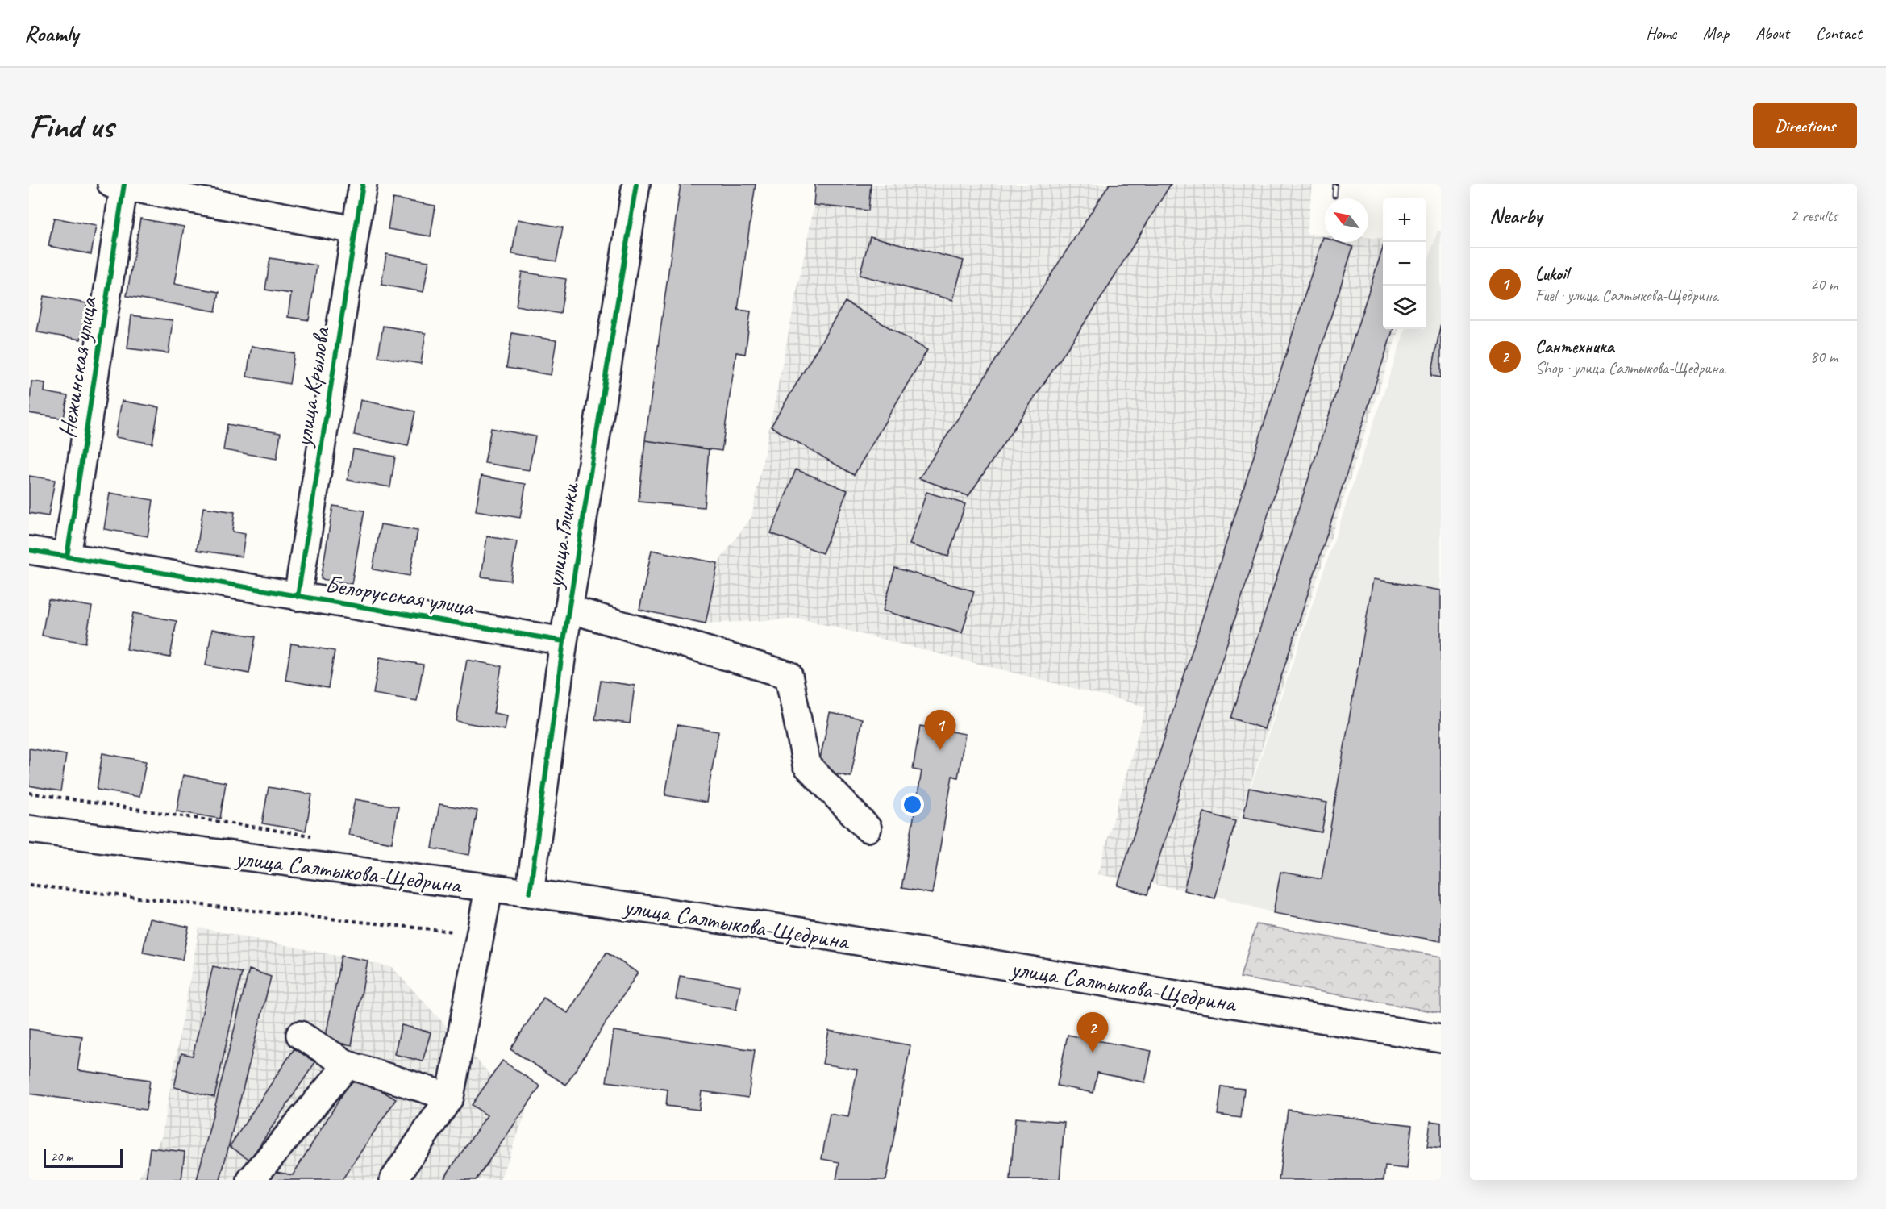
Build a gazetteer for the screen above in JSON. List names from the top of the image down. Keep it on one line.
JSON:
{"streets":{"street":["Нежинская улица","улица Крылова","улица Глинки","Белорусская улица","улица Салтыкова-Щедрина"]},"crossings":[["Нежинская улица","Белорусская улица"],["улица Крылова","Белорусская улица"],["улица Глинки","Белорусская улица"],["улица Глинки","улица Салтыкова-Щедрина"]],"scale_bar":"20 m","north":"top left","page":{"header":"Roamly","nav":["Home","Map","About","Contact"],"buttons":"Directions","title":"Find us","heading":["Nearby","2 results"],"map_buttons":["+","−"],"list":[{"mark":"1","name":"Lukoil","note":"Fuel · улица Салтыкова-Щедрина","value":"20 m"},{"mark":"2","name":"Сантехника","note":"Shop · улица Салтыкова-Щедрина","value":"80 m"}],"pins":["1","2"],"scale":"20 m"}}
